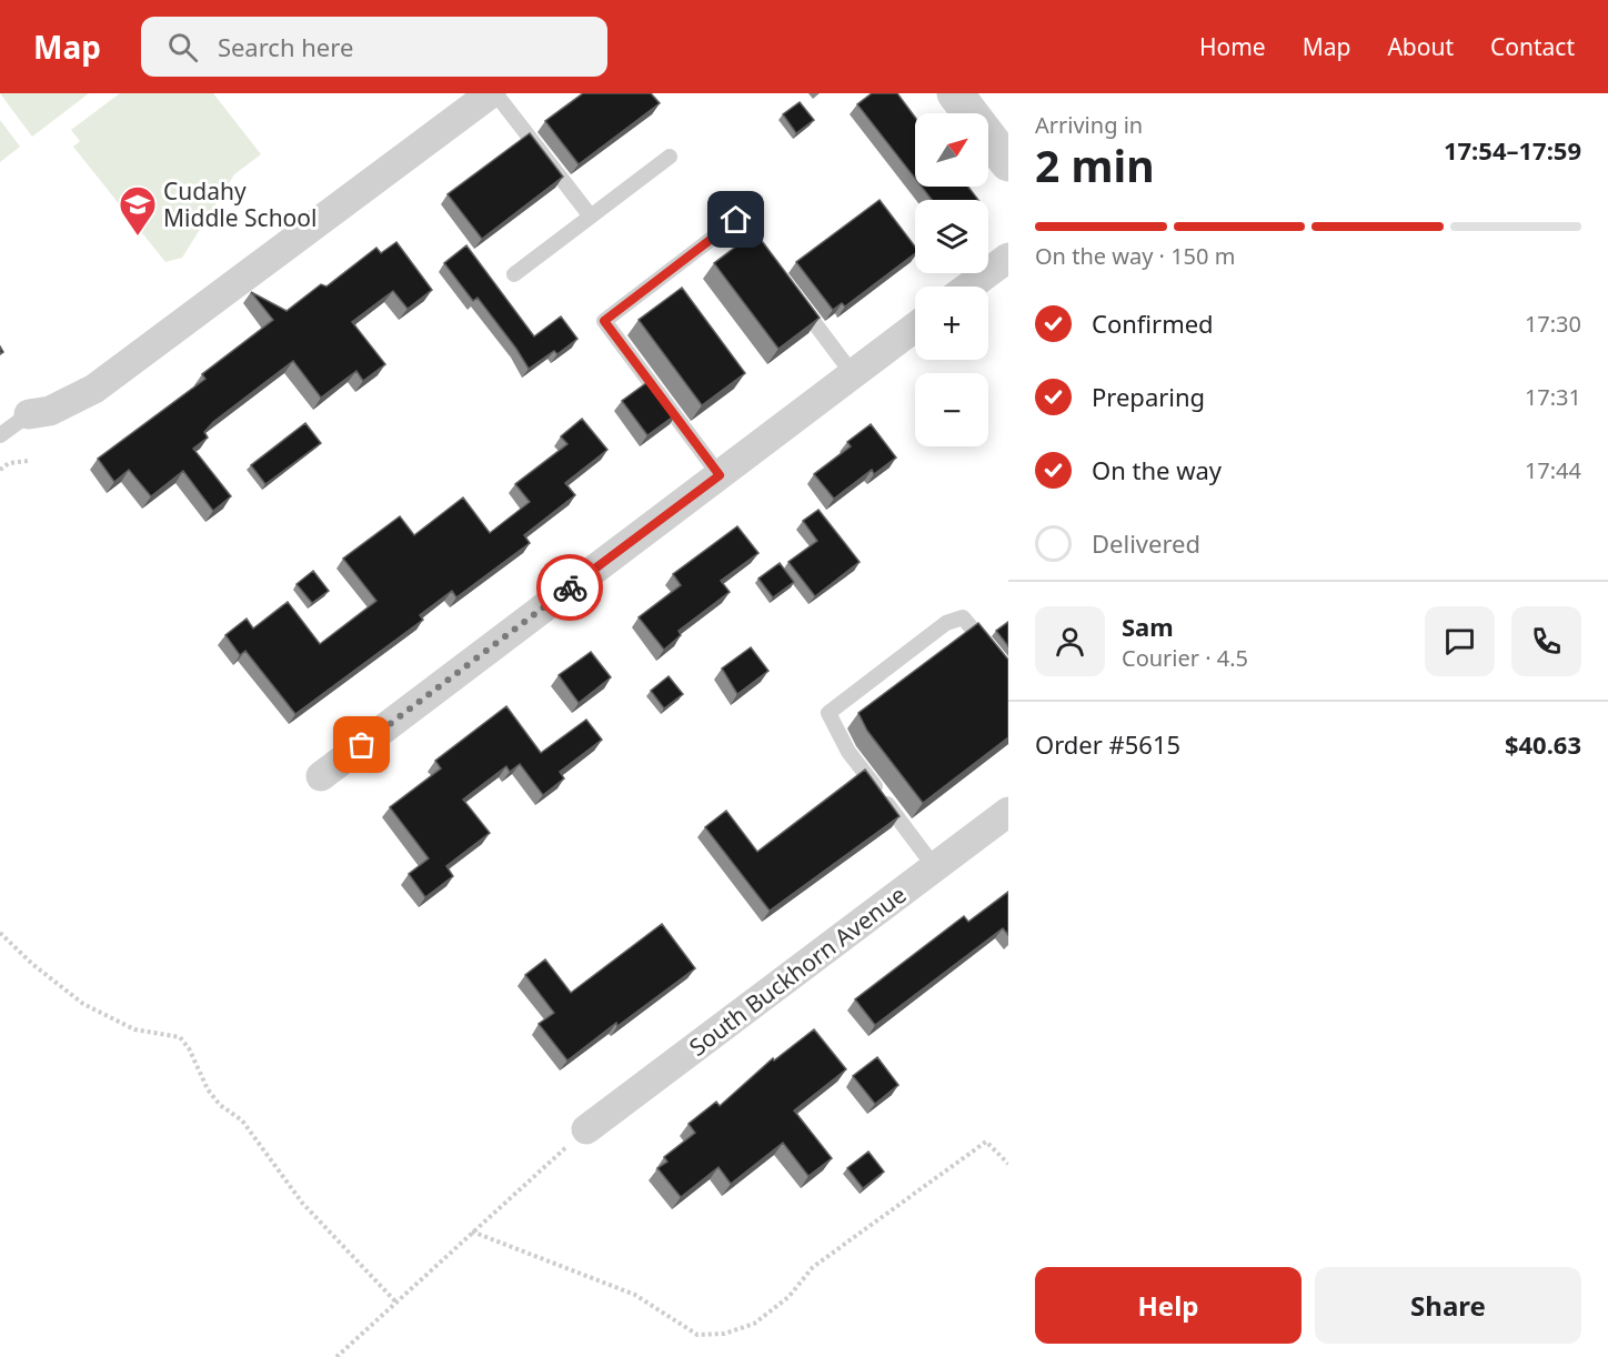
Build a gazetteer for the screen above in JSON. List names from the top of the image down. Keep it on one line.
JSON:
{"streets":{"street":["South Buckhorn Avenue"]},"places":{"school or university":["Cudahy Middle School"]},"north":"top right","page":{"header":"Map","search":"Search here","nav":["Home","Map","About","Contact"],"heading":["2 min","Arriving in","17:54–17:59"],"panel":["Sam","Courier · 4.5","Order #5615","$40.63"],"map_buttons":["+","−"],"bar":"On the way · 150 m","list":[["Confirmed","17:30"],["Preparing","17:31"],["On the way","17:44"],"Delivered"],"buttons":["Help","Share"]}}
